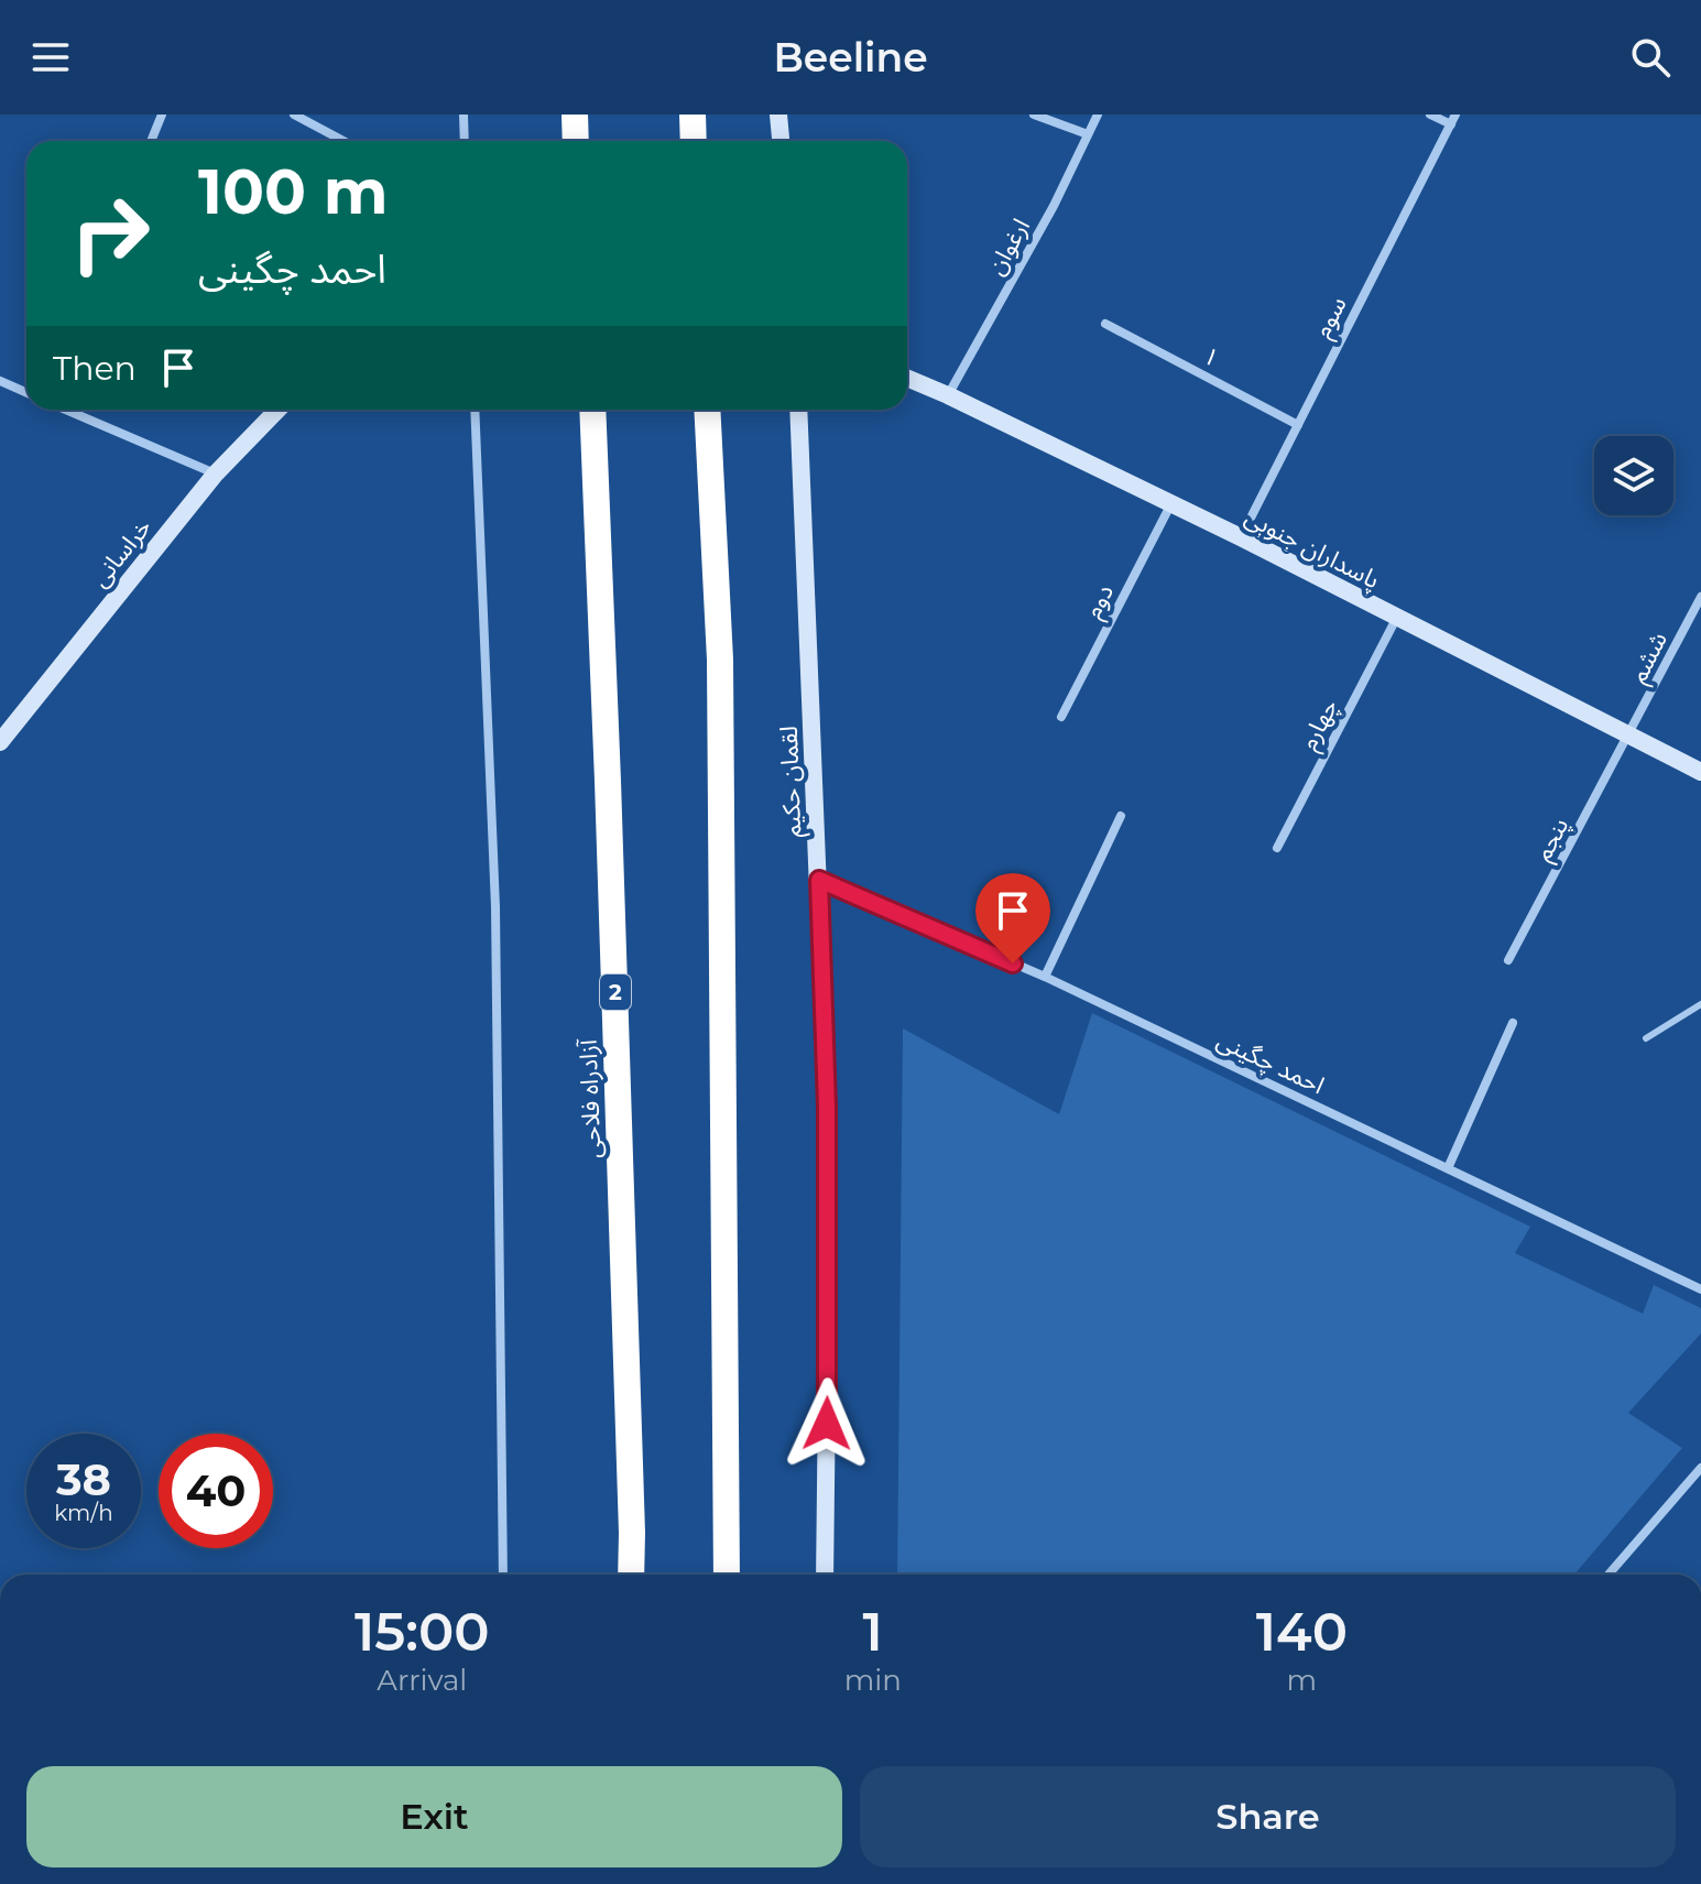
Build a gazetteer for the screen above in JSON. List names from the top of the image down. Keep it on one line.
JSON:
{"streets":{"highway":["2","آزادراه فلاحی"],"street":["ارغوان","سوم","۱","پاسداران جنوبی","خراسانی","دوم","ششم","چهارم","لقمان حکیم","پنجم","احمد چگینی"]},"crossings":[["ارغوان","پاسداران جنوبی"],["سوم","۱"],["سوم","پاسداران جنوبی"],["پاسداران جنوبی","دوم"],["پاسداران جنوبی","ششم"],["پاسداران جنوبی","چهارم"],["پاسداران جنوبی","پنجم"],["ششم","پنجم"],["لقمان حکیم","احمد چگینی"]],"page":{"header":"Beeline","turn":["100 m","احمد چگینی"],"then":"Then","speed":"38 km/h","limit":"40","eta":["15:00","Arrival","1","min","140","m"],"buttons":["Exit","Share"]}}
